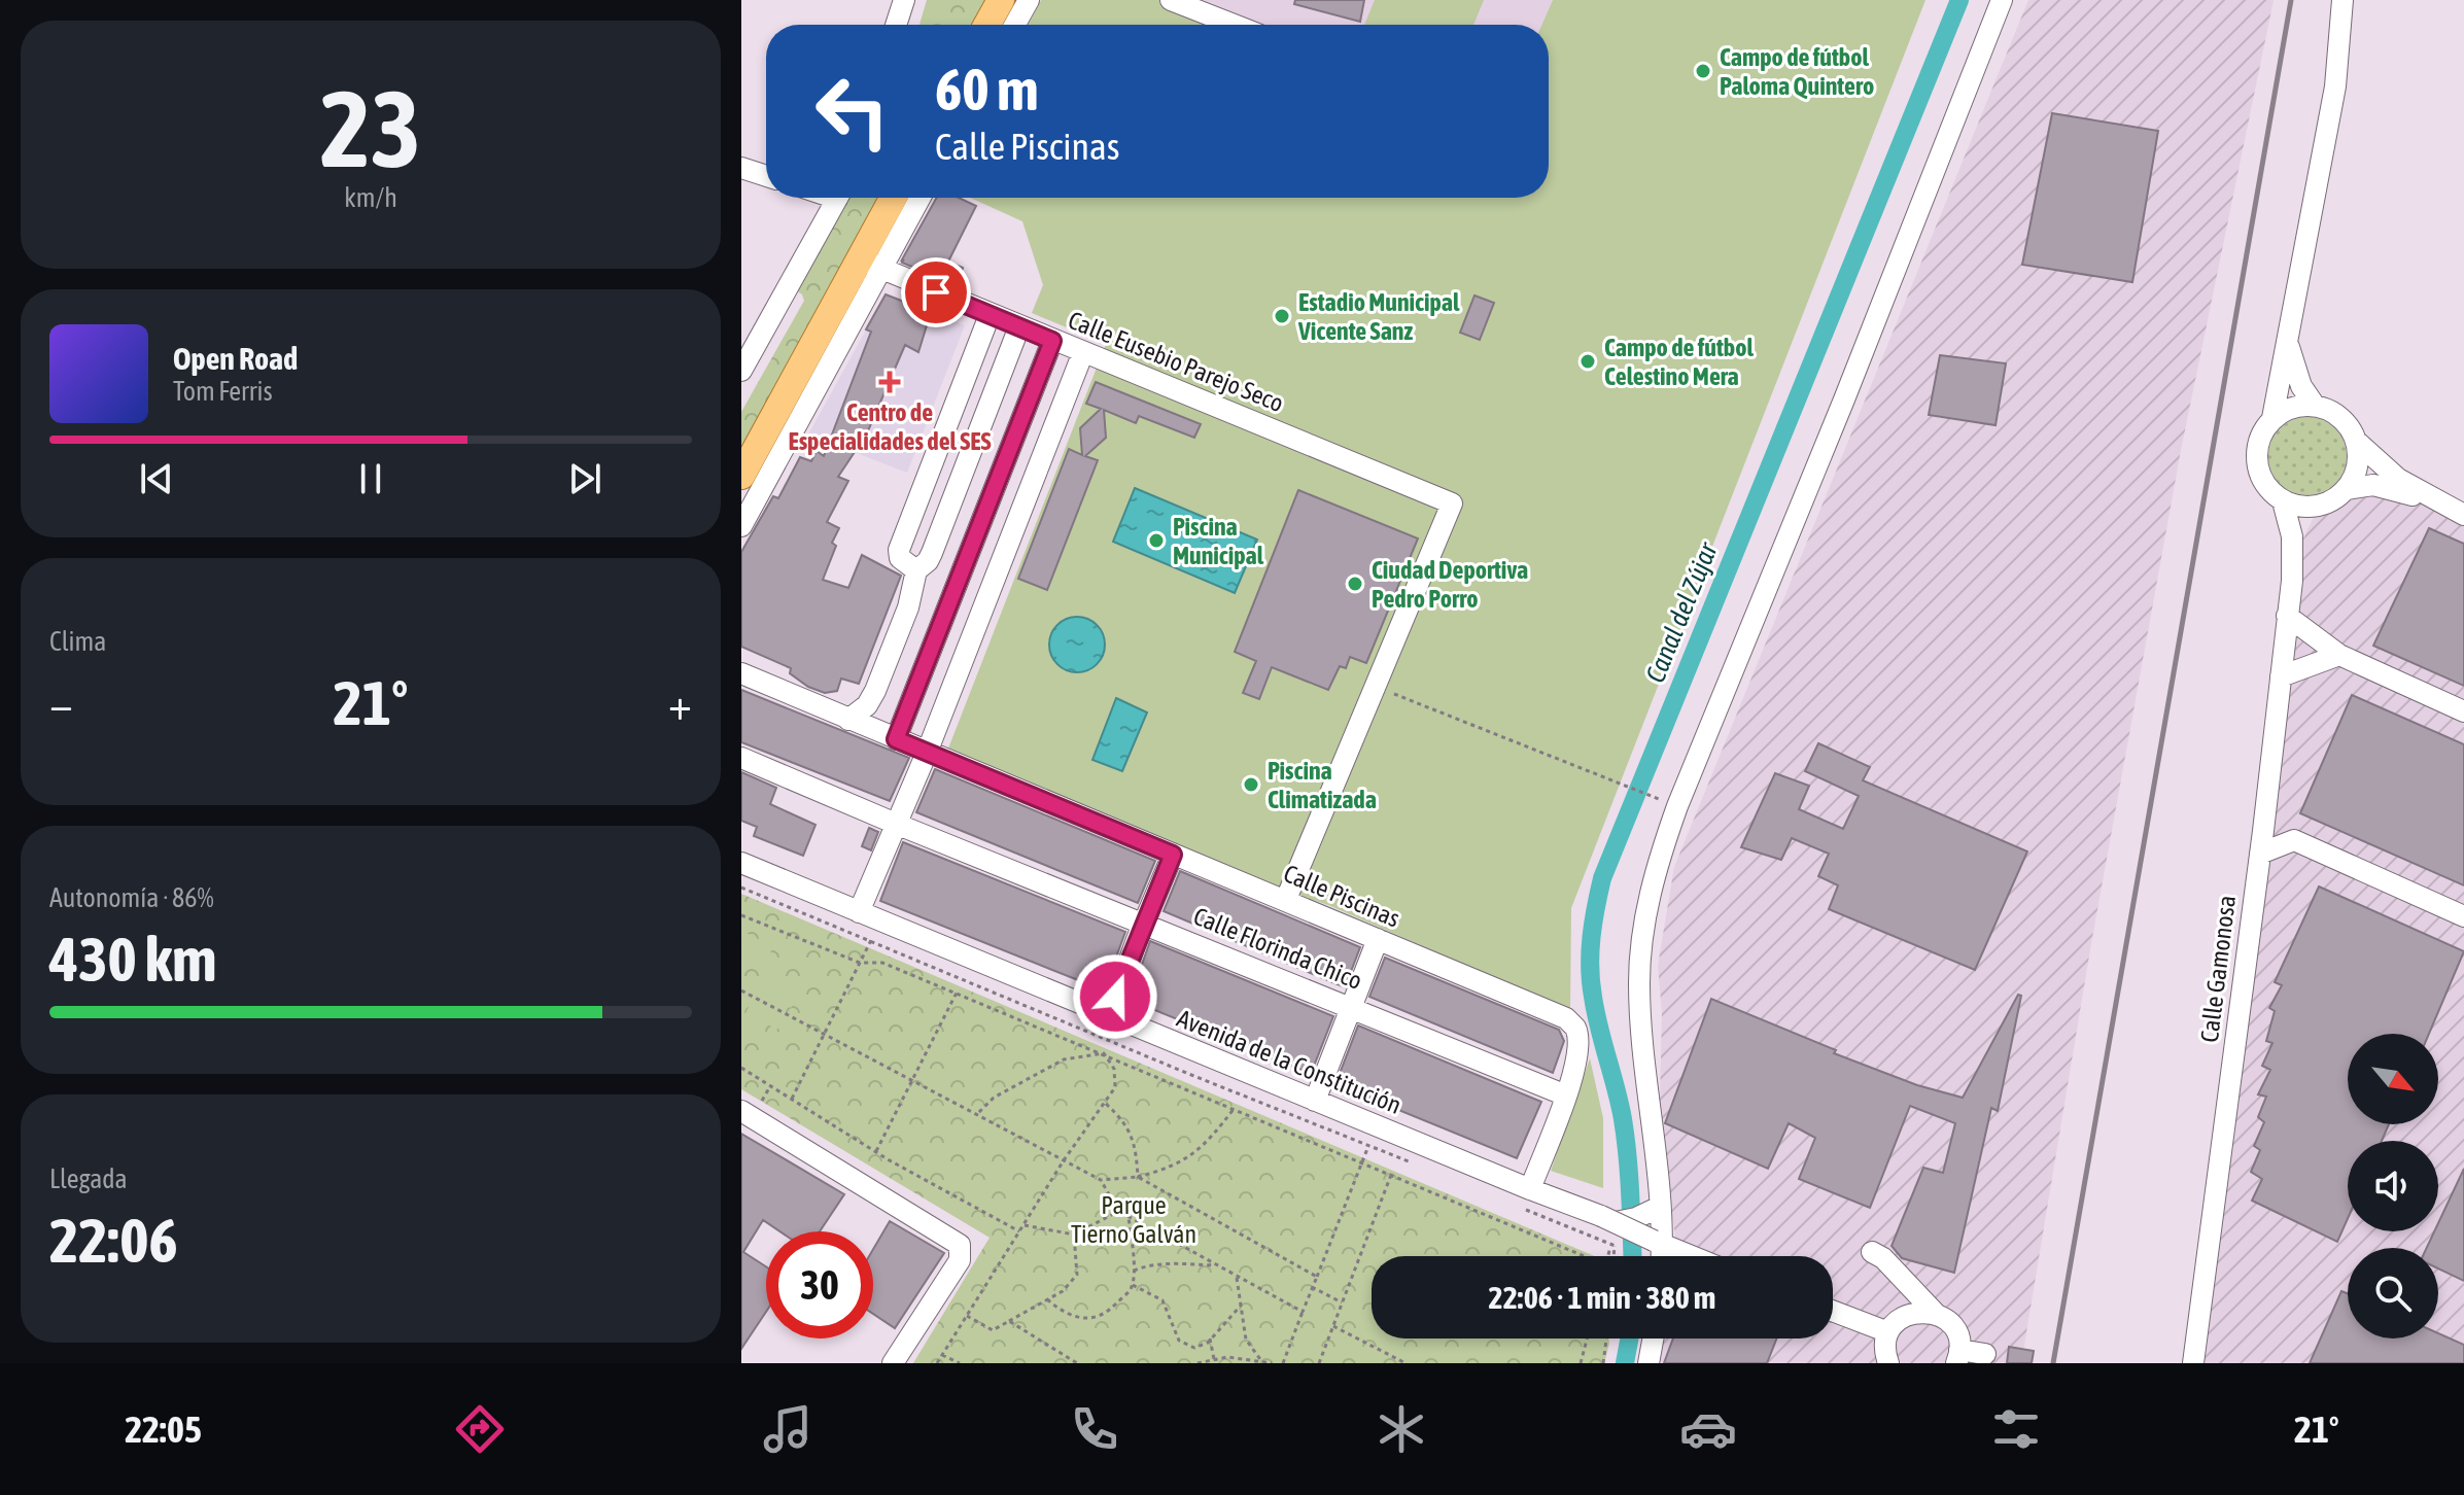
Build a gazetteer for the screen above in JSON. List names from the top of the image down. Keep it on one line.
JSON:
{"streets":{"street":["Calle Eusebio Parejo Seco","Calle Piscinas","Calle Florinda Chico","Calle Gamonosa","Avenida de la Constitución"]},"crossings":[["Calle Piscinas","Calle Florinda Chico"],["Calle Piscinas","Avenida de la Constitución"]],"water":["Canal del Zújar"],"parks":["Parque Tierno Galván"],"places":{"other":["Campo de fútbol Paloma Quintero","Estadio Municipal Vicente Sanz","Campo de fútbol Celestino Mera","Piscina Municipal","Ciudad Deportiva Pedro Porro","Piscina Climatizada"],"health":["Centro de Especialidades del SES"]},"north":"bottom right","page":{"tile":[["23","km/h"],"Clima",["Autonomía · 86%","430 km"],["Llegada","22:06"]],"turn":["60 m","Calle Piscinas"],"song":["Open Road","Tom Ferris"],"heat":["−","21°","+"],"limit":"30","trip":"22:06 · 1 min · 380 m","tabs":["22:05","21°"]}}
